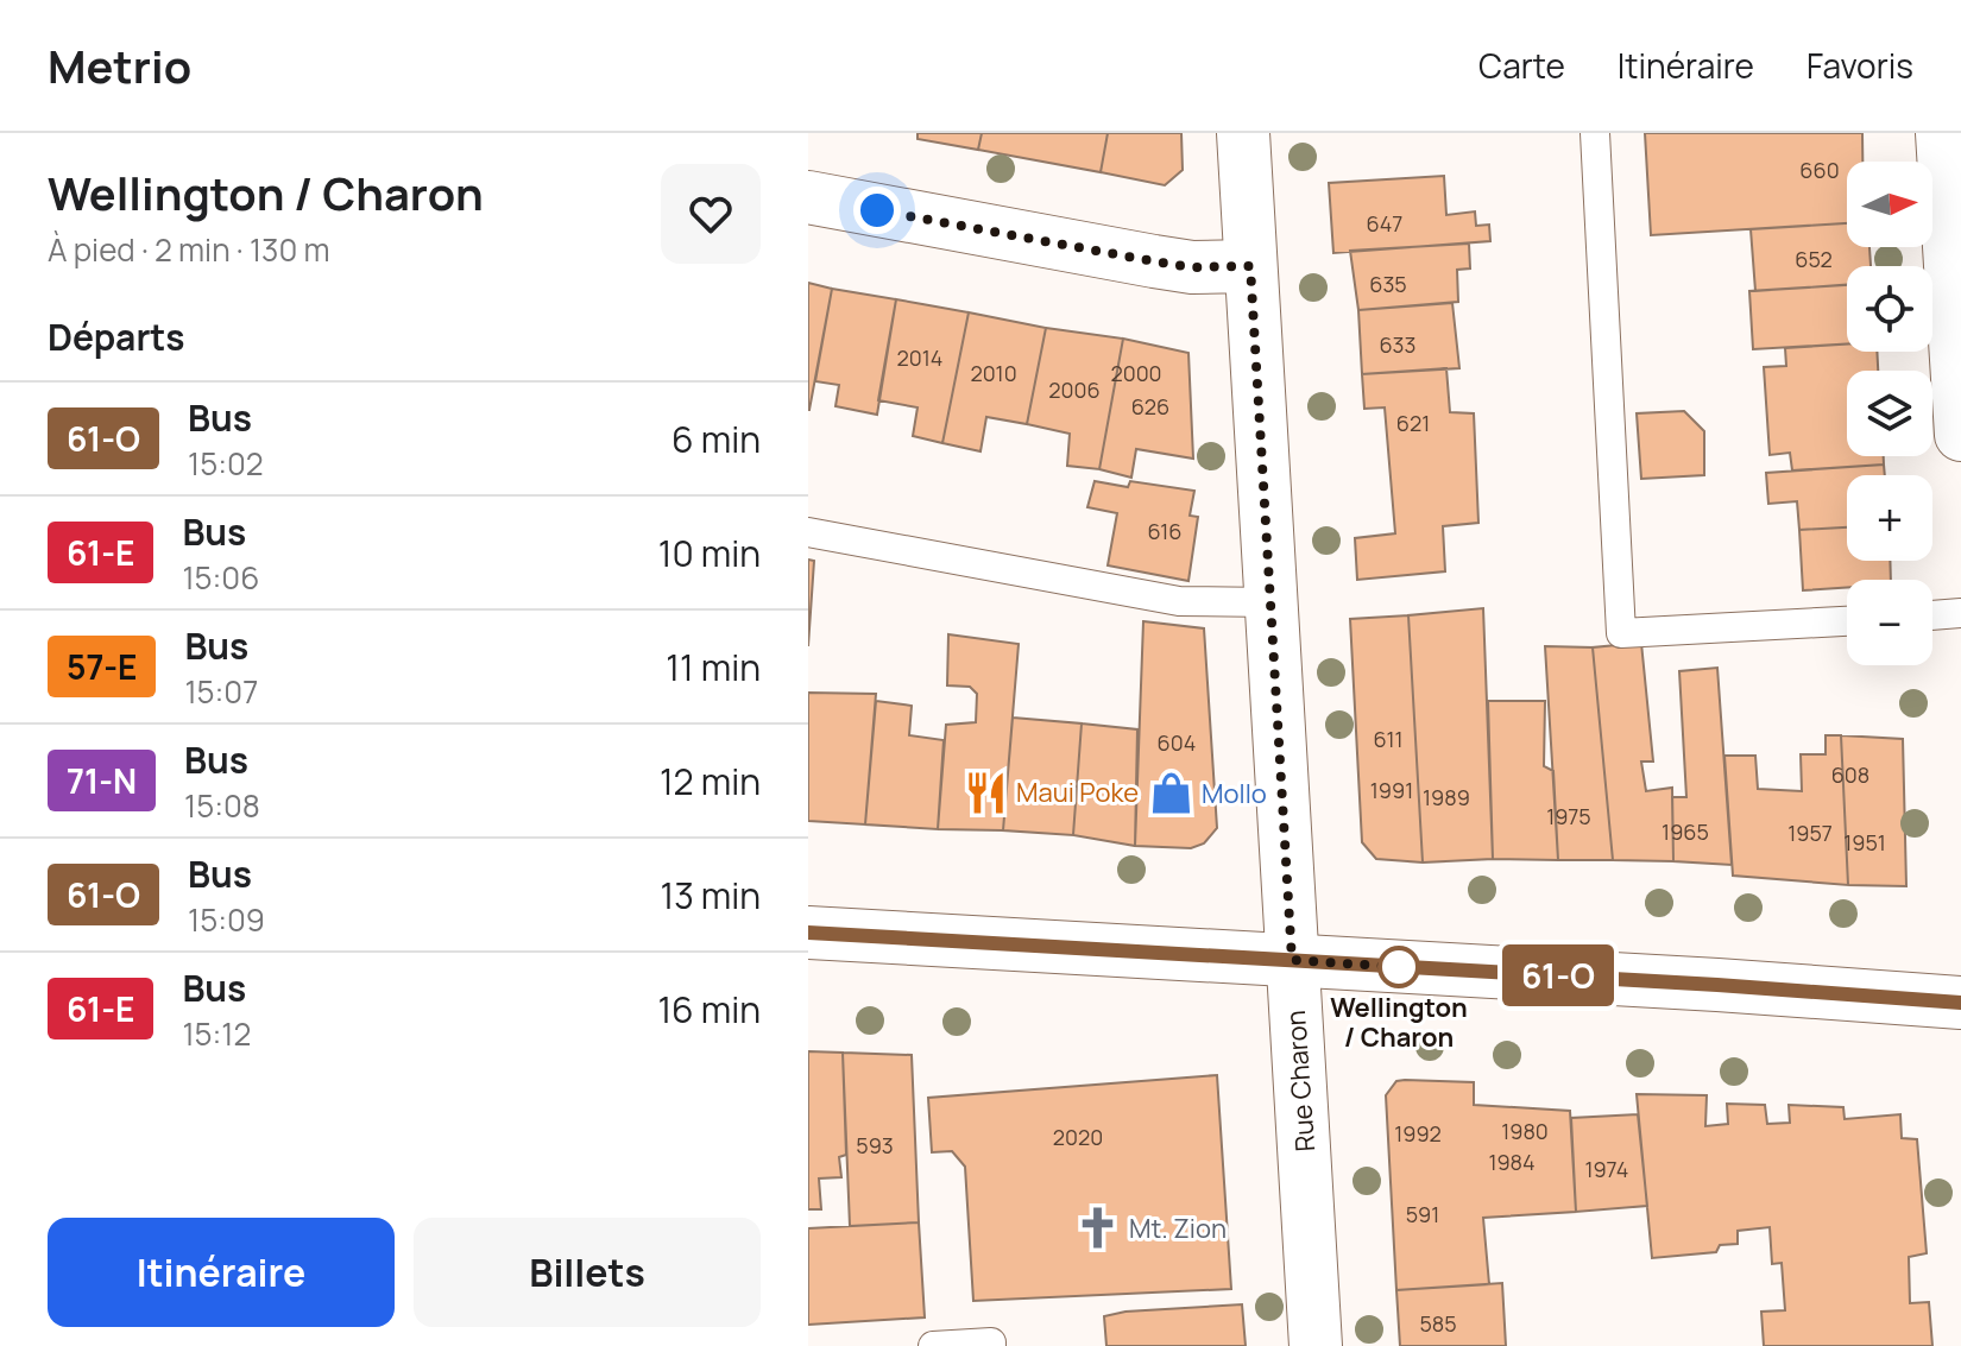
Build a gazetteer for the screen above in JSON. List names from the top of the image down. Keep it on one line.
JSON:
{"streets":{"street":["Rue Charon"]},"places":{"restaurant":["Maui Poke"],"shop":["Mollo"],"other":["Wellington / Charon"],"church":["Mt. Zion"]},"lines":["bus line 61-O"],"house_numbers":["660","647","652","635","633","2014","2010","2000","2006","626","621","616","611","604","608","1991","1989","1975","1965","1957","1951","1980","1992","2020","593","1984","1974","591","585"],"north":"right","page":{"header":"Metrio","nav":["Carte","Itinéraire","Favoris"],"heading":[["Wellington / Charon","À pied · 2 min · 130 m"],"Départs"],"on_map":"61-O","map_buttons":["+","−"],"list":[{"mark":"61-O","name":"Bus","note":"15:02","value":"6 min"},{"mark":"61-E","name":"Bus","note":"15:06","value":"10 min"},{"mark":"57-E","name":"Bus","note":"15:07","value":"11 min"},{"mark":"71-N","name":"Bus","note":"15:08","value":"12 min"},{"mark":"61-O","name":"Bus","note":"15:09","value":"13 min"},{"mark":"61-E","name":"Bus","note":"15:12","value":"16 min"}],"buttons":["Itinéraire","Billets"]}}
